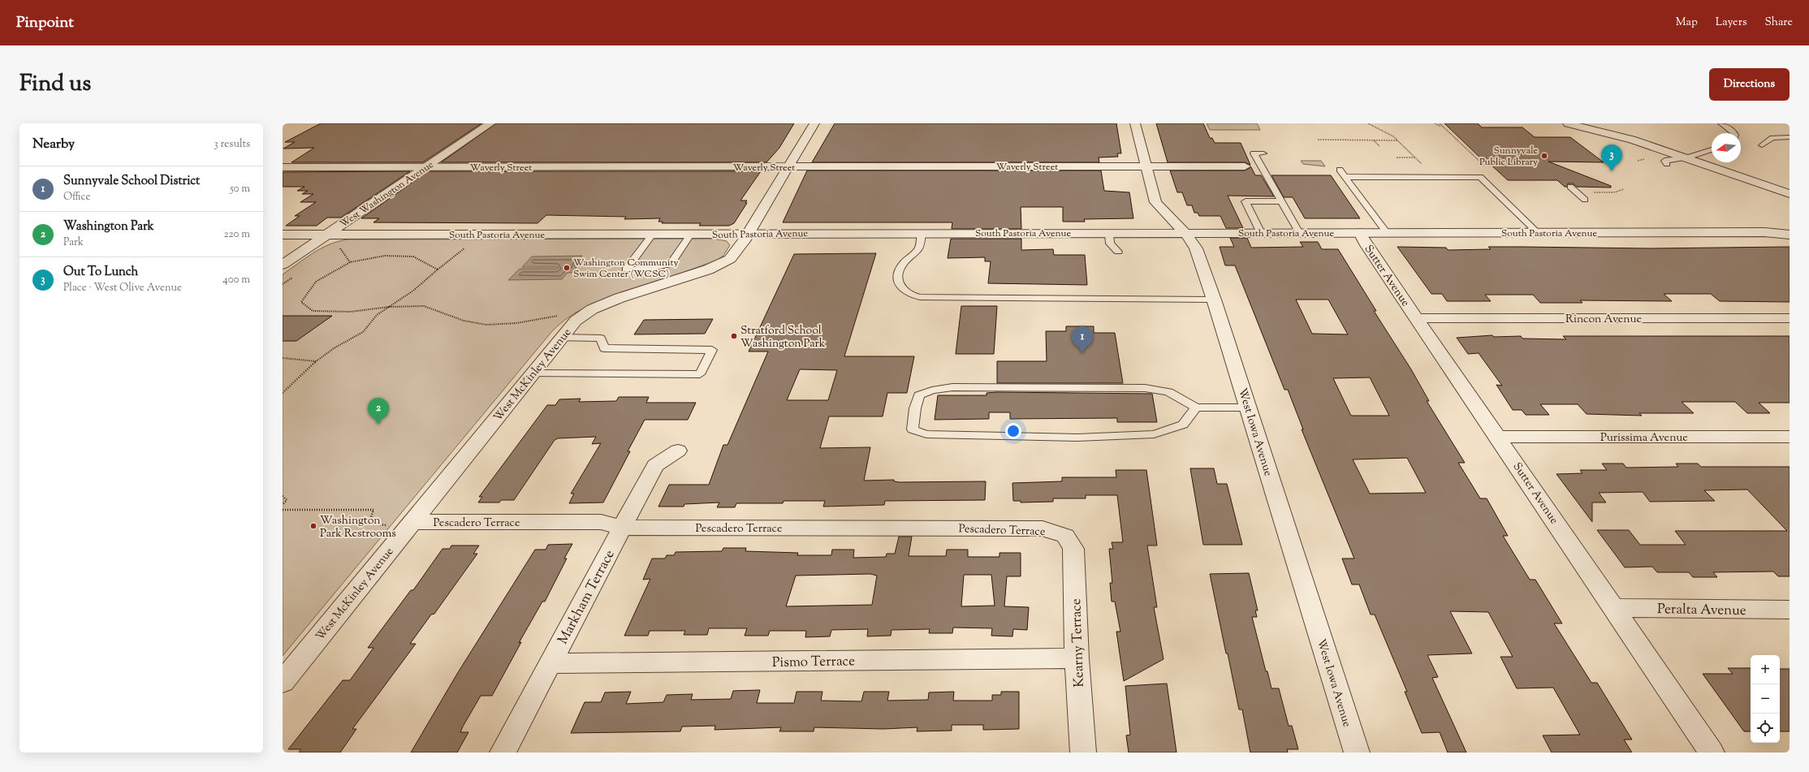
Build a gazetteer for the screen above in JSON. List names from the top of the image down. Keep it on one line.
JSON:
{"streets":{"street":["Waverly Street","West Washington Avenue","South Pastoria Avenue","Sutter Avenue","Rincon Avenue","West McKinley Avenue","West Iowa Avenue","Purissima Avenue","Pescadero Terrace","Markham Terrace","Peralta Avenue","Kearny Terrace","Pismo Terrace"]},"crossings":[["Waverly Street","West Washington Avenue"],["Waverly Street","West McKinley Avenue"],["Waverly Street","West Iowa Avenue"],["West Washington Avenue","South Pastoria Avenue"],["South Pastoria Avenue","Sutter Avenue"],["South Pastoria Avenue","West McKinley Avenue"],["South Pastoria Avenue","West Iowa Avenue"],["Sutter Avenue","Rincon Avenue"],["Sutter Avenue","Purissima Avenue"],["Sutter Avenue","Peralta Avenue"],["West McKinley Avenue","Pescadero Terrace"],["Pescadero Terrace","Markham Terrace"],["Pescadero Terrace","Kearny Terrace"],["Markham Terrace","Pismo Terrace"],["Kearny Terrace","Pismo Terrace"]],"places":["Sunnyvale Public Library","Washington Community Swim Center (WCSC)","Stratford School Washington Park","Washington Park Restrooms"],"north":"left","page":{"header":"Pinpoint","nav":["Map","Layers","Share"],"title":"Find us","buttons":"Directions","heading":["Nearby","3 results"],"pins":["3","1","2"],"list":[{"mark":"1","name":"Sunnyvale School District","note":"Office","value":"50 m"},{"mark":"2","name":"Washington Park","note":"Park","value":"220 m"},{"mark":"3","name":"Out To Lunch","note":"Place · West Olive Avenue","value":"400 m"}],"map_buttons":["+","−"]}}
